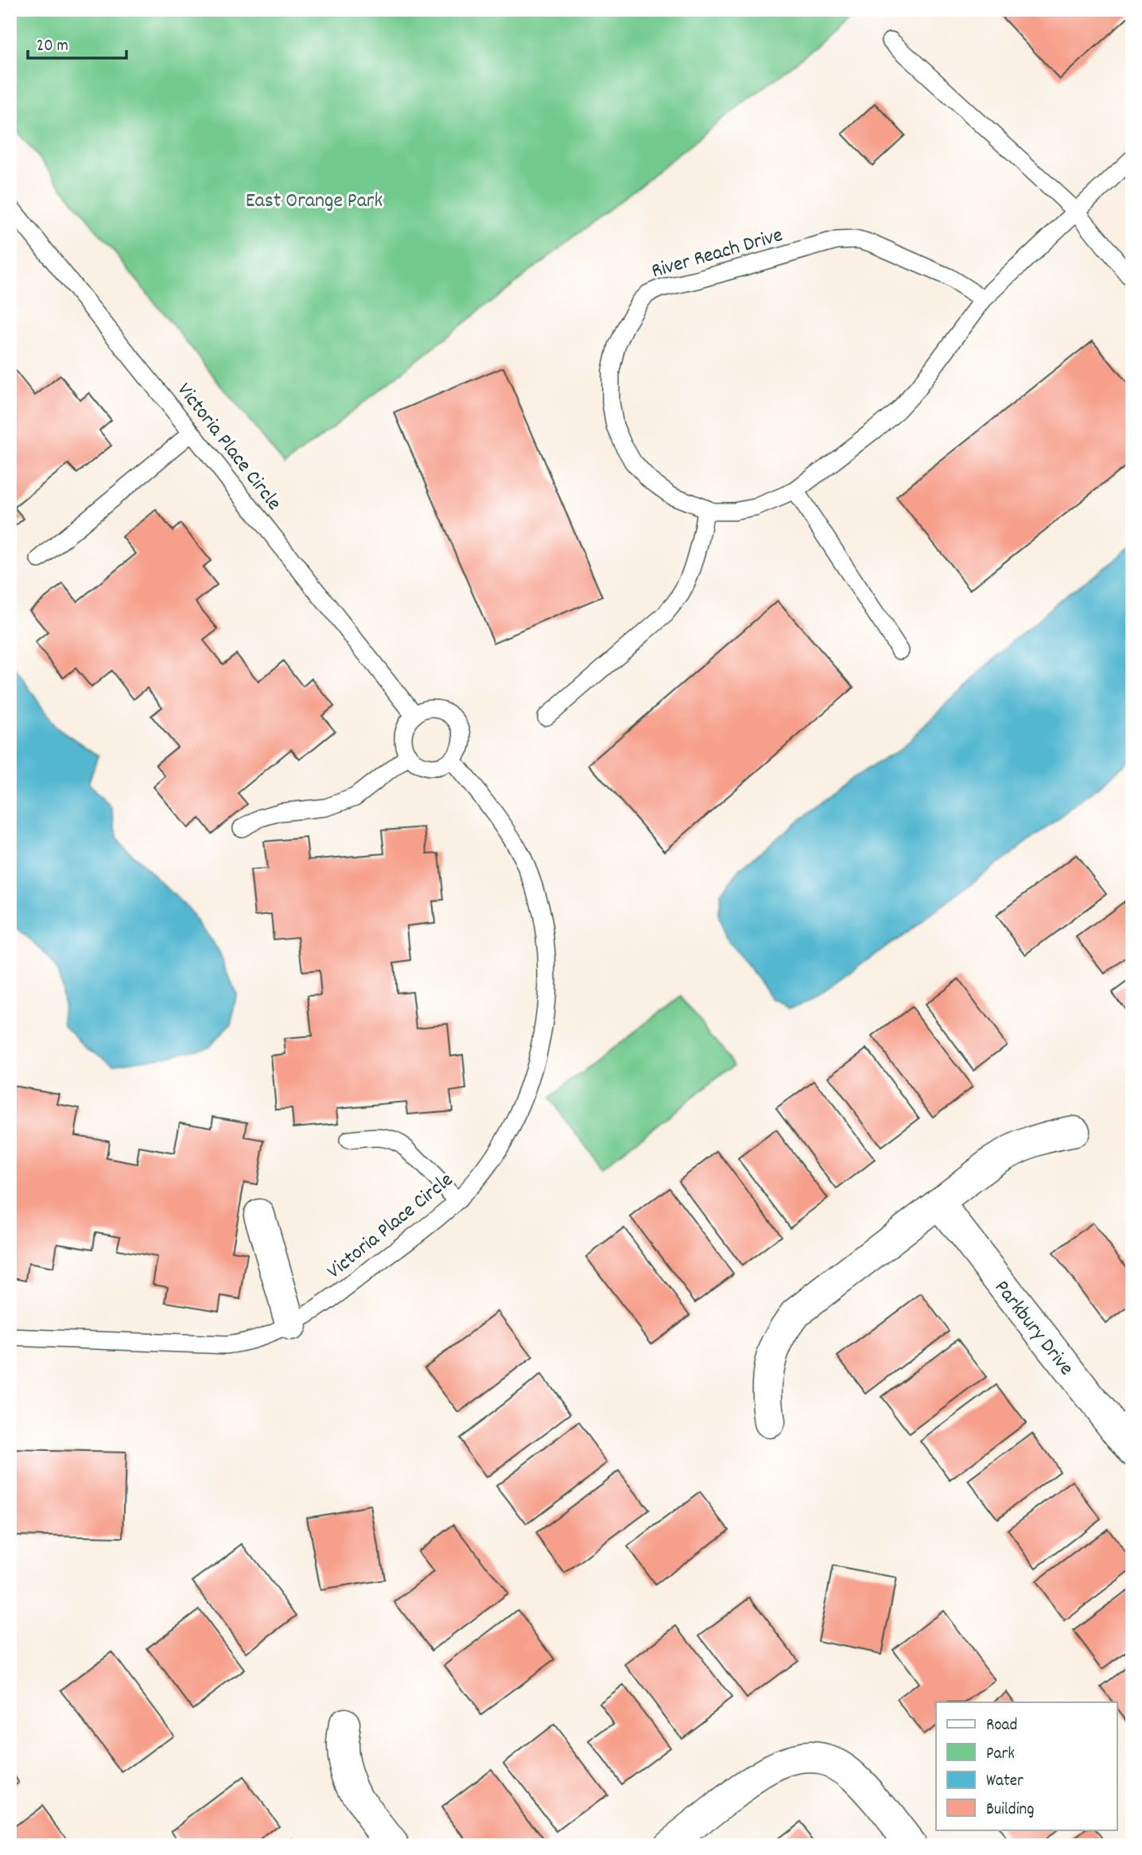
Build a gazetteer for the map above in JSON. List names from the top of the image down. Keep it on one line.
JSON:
{"streets":{"street":["Parkbury Drive"],"lane":["River Reach Drive","Victoria Place Circle"]},"parks":["East Orange Park"],"legend":["Road","Park","Water","Building"],"scale_bar":"20 m"}
